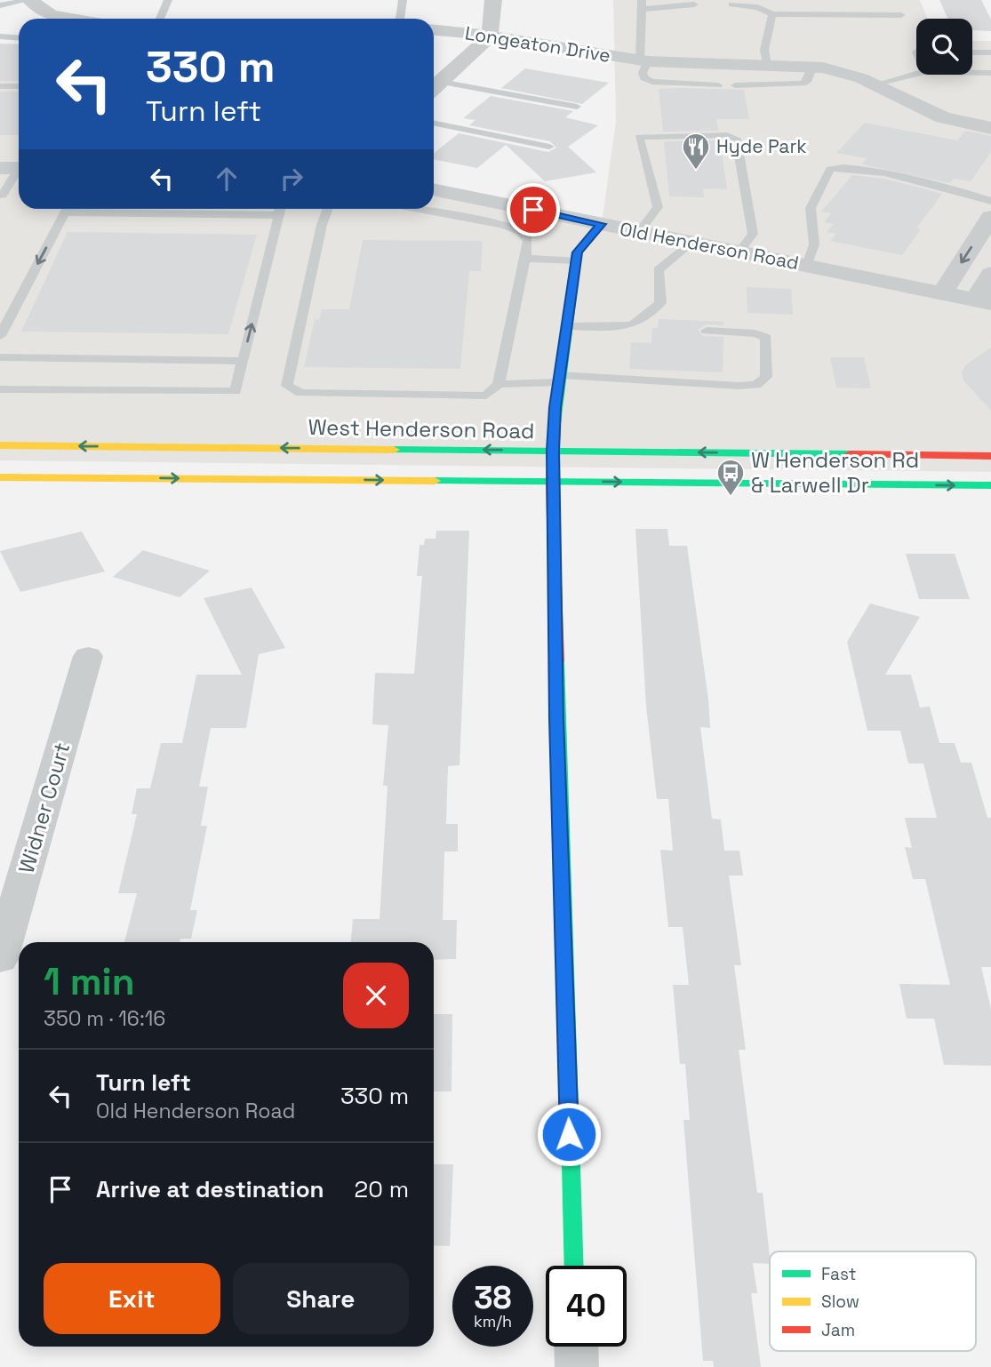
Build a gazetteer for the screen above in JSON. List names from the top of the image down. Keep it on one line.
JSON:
{"streets":{"main road":["West Henderson Road"],"street":["Longeaton Drive","Old Henderson Road","Widner Court"]},"places":{"restaurant":["Hyde Park"],"bus stop":["W Henderson Rd & Larwell Dr"]},"legend":["Fast","Slow","Jam"],"page":{"turn":["330 m","Turn left"],"heading":["1 min","350 m · 16:16"],"list":[{"name":"Turn left","note":"Old Henderson Road","value":"330 m"},{"name":"Arrive at destination","value":"20 m"}],"buttons":["Exit","Share"],"speed":"38 km/h","limit":"40"}}
